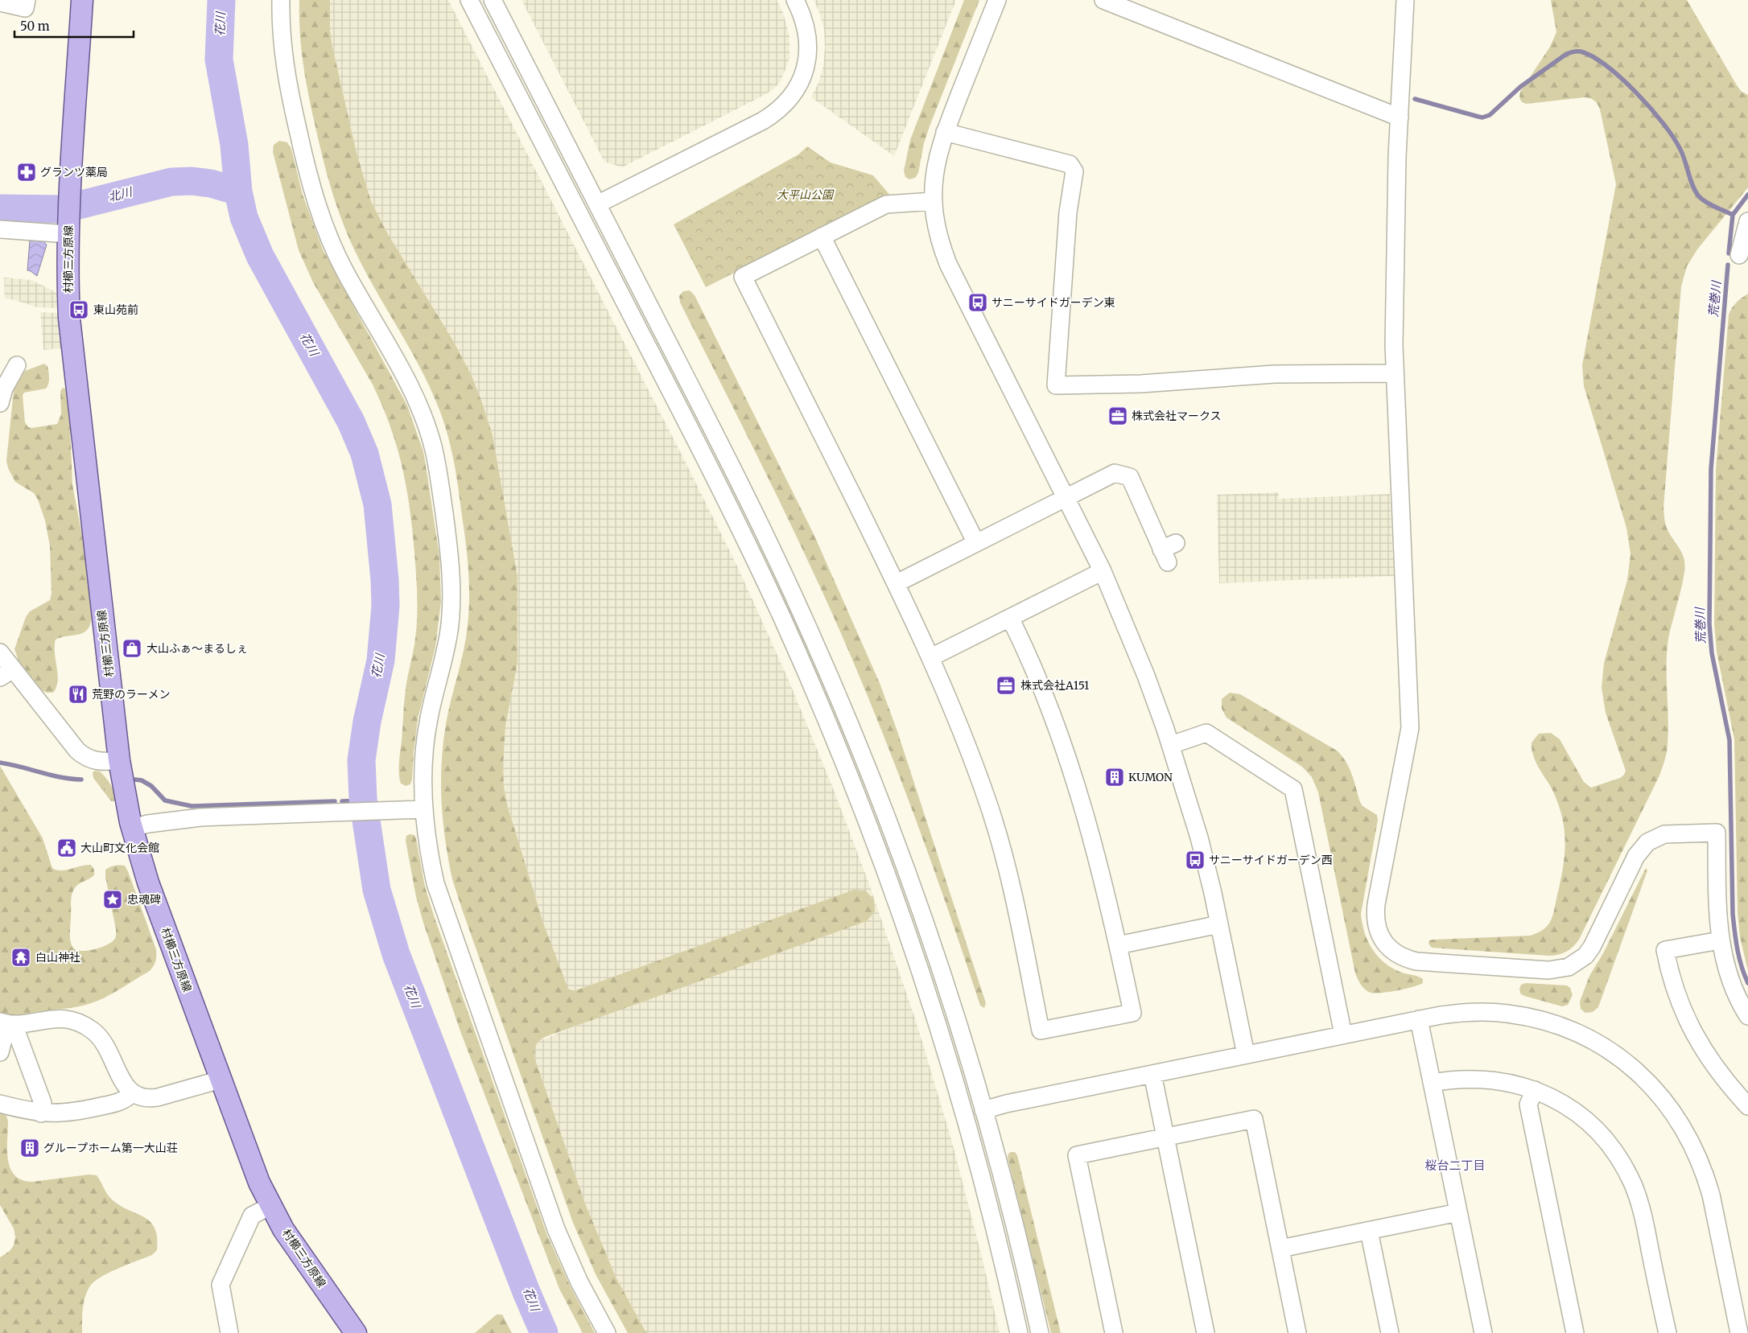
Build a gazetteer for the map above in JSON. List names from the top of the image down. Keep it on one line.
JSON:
{"streets":{"main road":["村櫛三方原線"]},"districts":["桜台二丁目"],"water":["花川","北川","荒巻川"],"parks":["大平山公園"],"places":{"pharmacy":["グランツ薬局"],"bus stop":["サニーサイドガーデン東","東山苑前","サニーサイドガーデン西"],"office":["株式会社マークス","株式会社A151"],"shop":["大山ふぁ～まるしぇ"],"restaurant":["荒野のラーメン"],"building":["KUMON","グループホーム第一大山荘"],"public building":["大山町文化会館"],"place":["忠魂碑"],"temple":["白山神社"]},"scale_bar":"50 m"}
